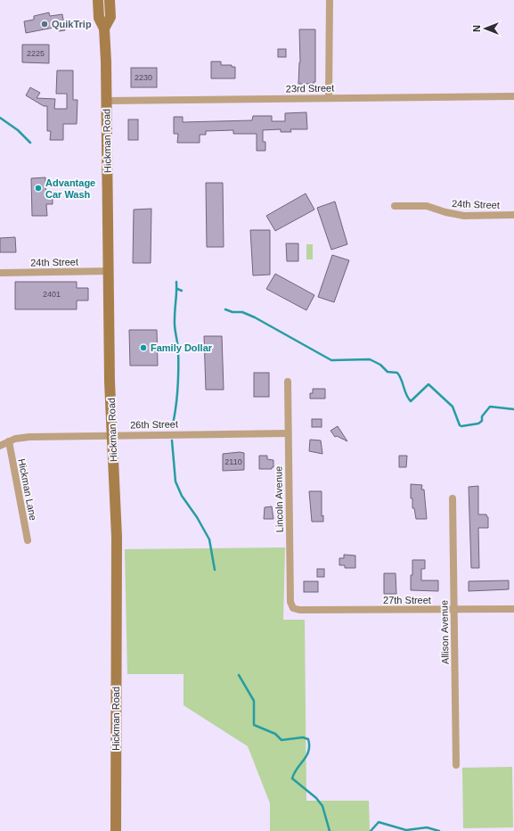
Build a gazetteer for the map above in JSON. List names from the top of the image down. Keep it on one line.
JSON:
{"streets":{"main road":["Hickman Road"],"street":["23rd Street","24th Street","26th Street","Hickman Lane","Lincoln Avenue","27th Street","Allison Avenue"]},"crossings":[["23rd Street","Hickman Road"],["Hickman Road","24th Street"],["Hickman Road","26th Street"],["26th Street","Hickman Lane"],["26th Street","Lincoln Avenue"],["Lincoln Avenue","27th Street"],["27th Street","Allison Avenue"]],"places":["QuikTrip","Advantage Car Wash","Family Dollar"],"house_numbers":["2225","2230","2401","2110"],"north":"left"}
